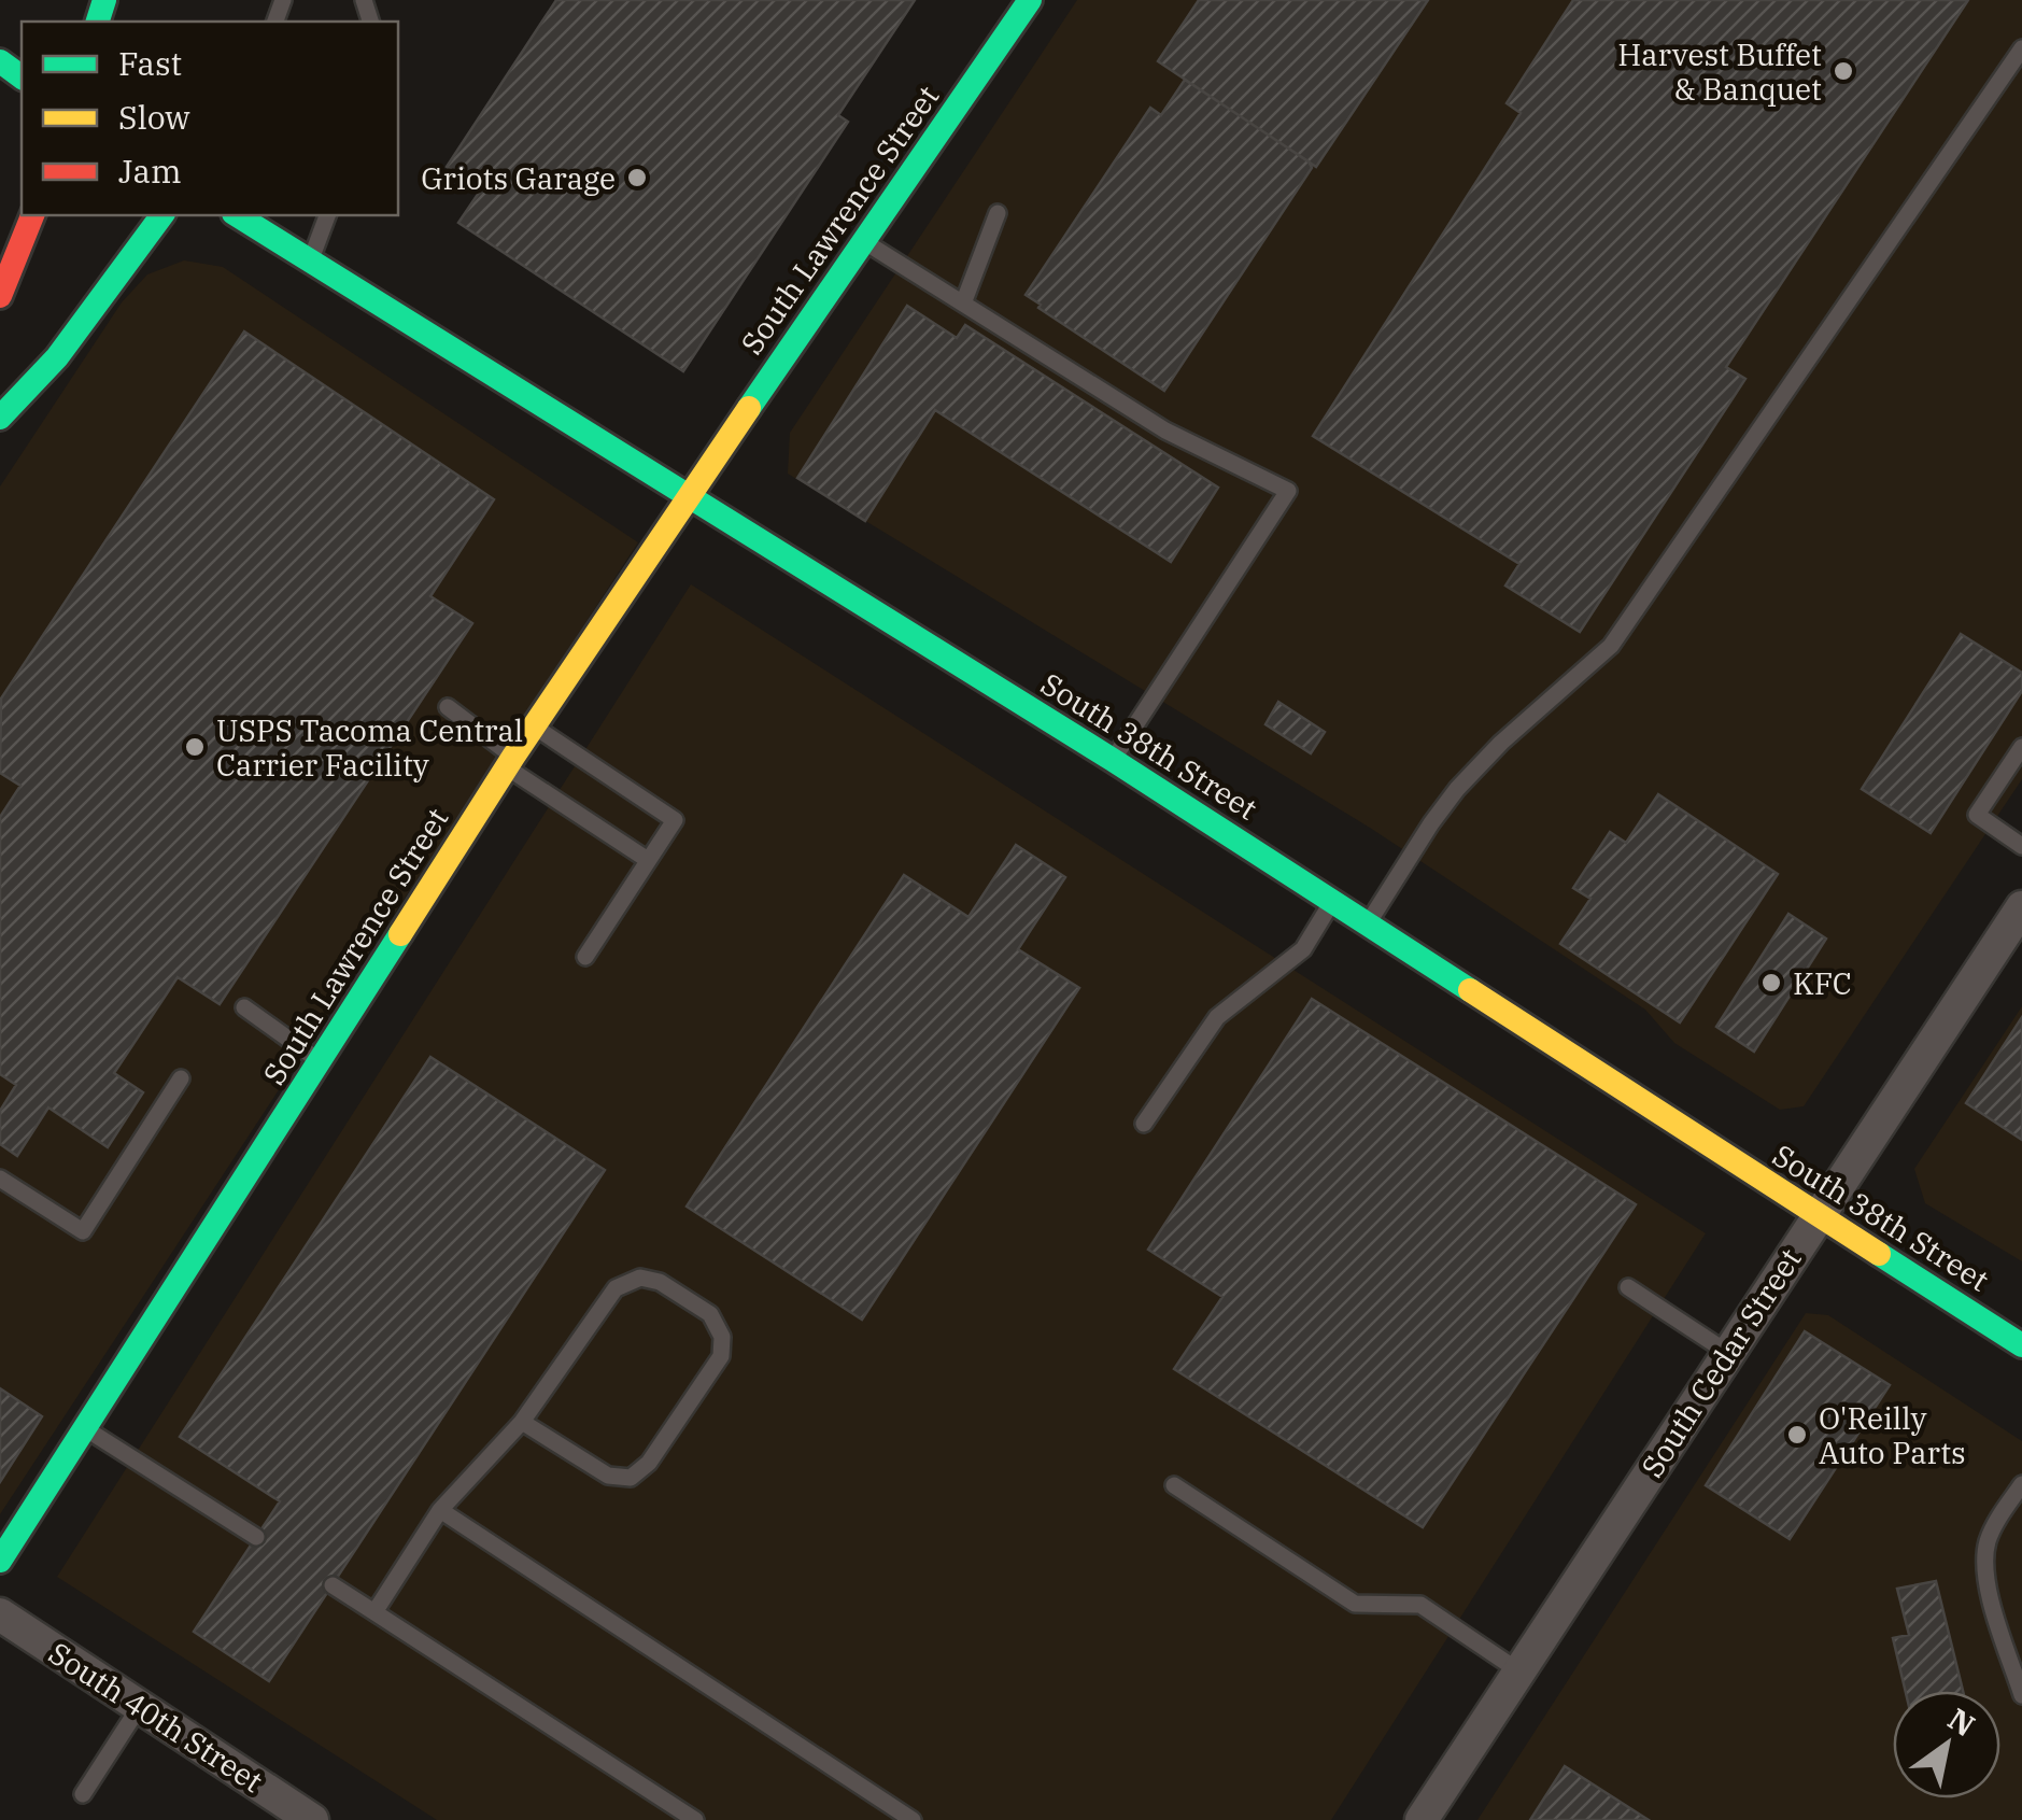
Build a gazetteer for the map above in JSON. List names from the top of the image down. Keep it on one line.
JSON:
{"streets":{"main road":["South Lawrence Street","South 38th Street"],"street":["South Cedar Street","South 40th Street"]},"crossings":[["South Lawrence Street","South 38th Street"],["South 38th Street","South Cedar Street"]],"places":["Harvest Buffet & Banquet","Griots Garage","USPS Tacoma Central Carrier Facility","KFC","O'Reilly Auto Parts"],"legend":["Fast","Slow","Jam"],"north":"top right"}
